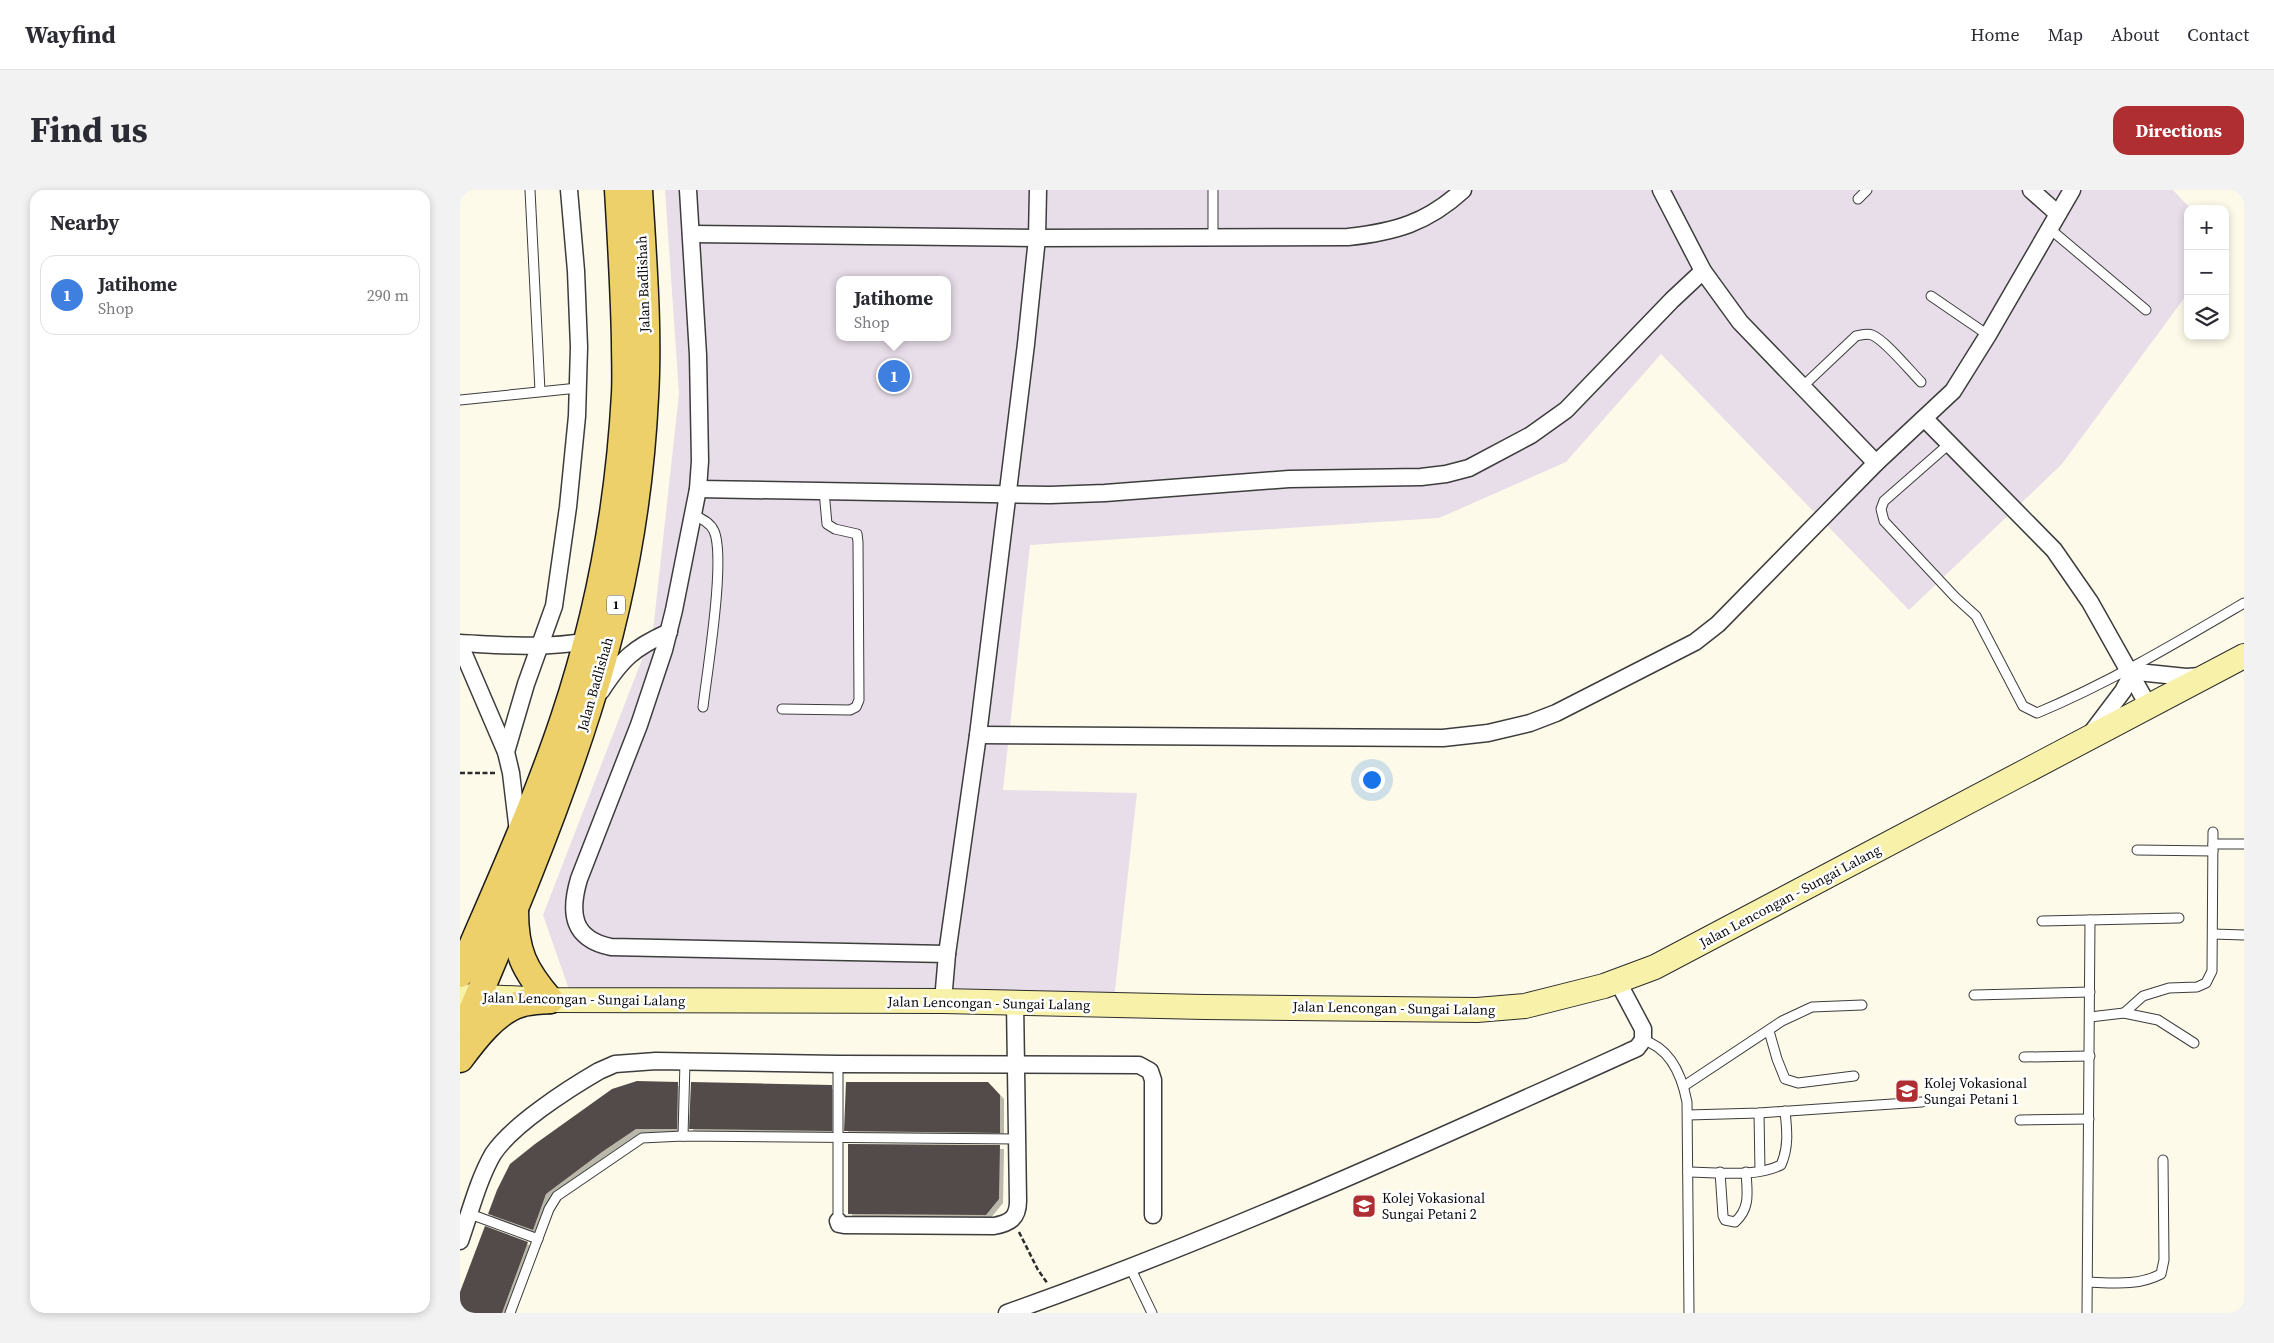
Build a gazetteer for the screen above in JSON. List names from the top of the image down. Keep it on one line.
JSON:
{"streets":{"main road":["Jalan Badlishah","1"],"street":["Jalan Lencongan - Sungai Lalang"]},"crossings":[["Jalan Badlishah","Jalan Lencongan - Sungai Lalang"]],"places":{"school or university":["Kolej Vokasional Sungai Petani 1","Kolej Vokasional Sungai Petani 2"]},"page":{"header":"Wayfind","nav":["Home","Map","About","Contact"],"title":"Find us","buttons":"Directions","heading":"Nearby","map_buttons":["+","−"],"list":[{"mark":"1","name":"Jatihome","note":"Shop","value":"290 m"}],"popup":["Jatihome","Shop"],"pins":"1"}}
